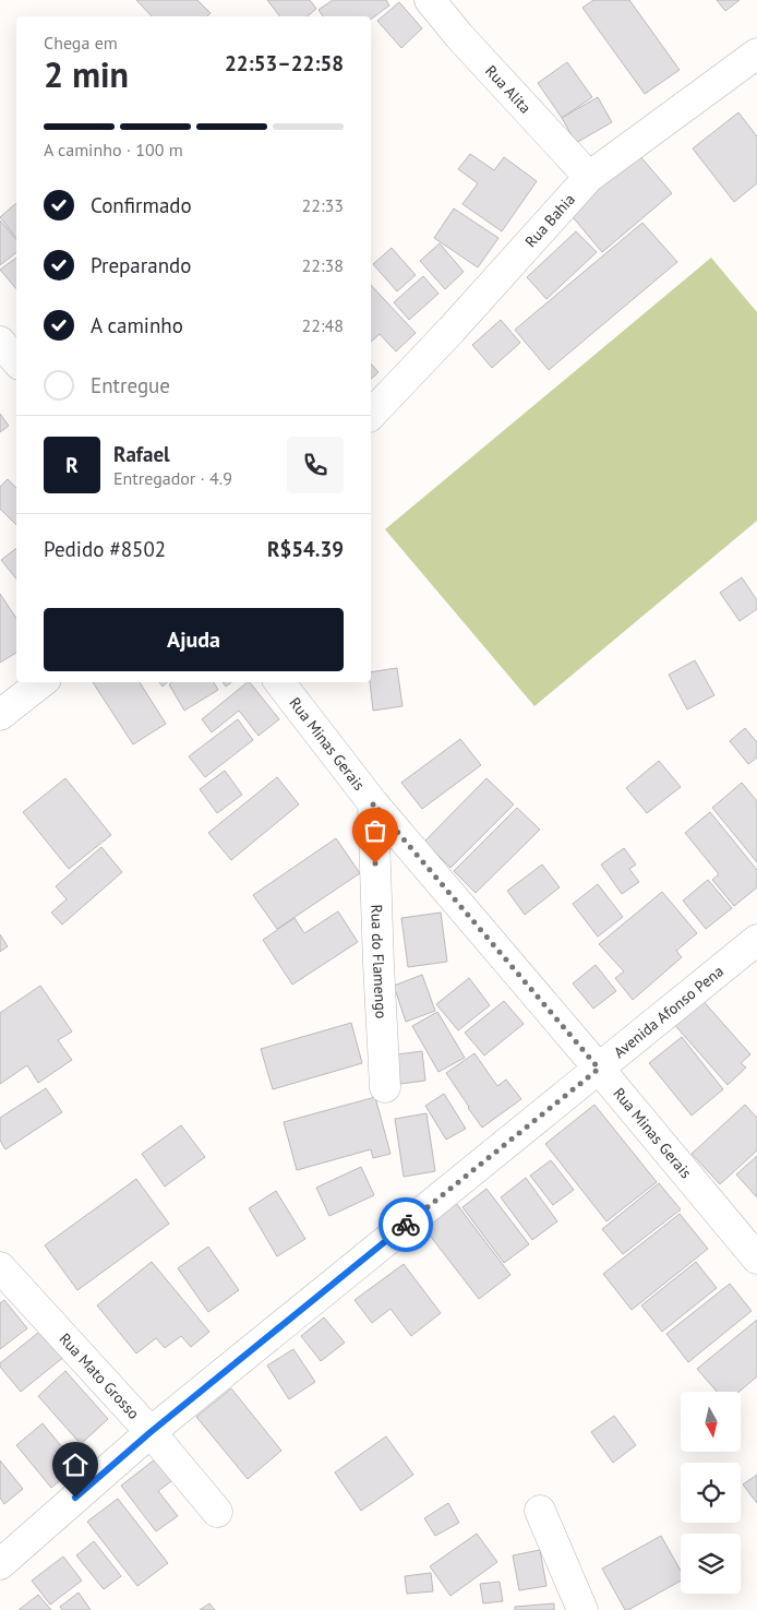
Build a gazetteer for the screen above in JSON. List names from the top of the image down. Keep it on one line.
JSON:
{"streets":{"street":["Rua Alita","Rua Bahia","Rua Minas Gerais","Rua do Flamengo","Avenida Afonso Pena","Rua Mato Grosso"]},"crossings":[["Rua Alita","Rua Bahia"],["Rua Minas Gerais","Rua do Flamengo"],["Rua Minas Gerais","Avenida Afonso Pena"],["Avenida Afonso Pena","Rua Mato Grosso"]],"north":"bottom","page":{"heading":["2 min","Chega em","22:53–22:58"],"panel":["Rafael","Entregador · 4.9","Pedido #8502","R$54.39"],"bar":"A caminho · 100 m","list":[["Confirmado","22:33"],["Preparando","22:38"],["A caminho","22:48"],"Entregue"],"round":"R","buttons":"Ajuda"}}
